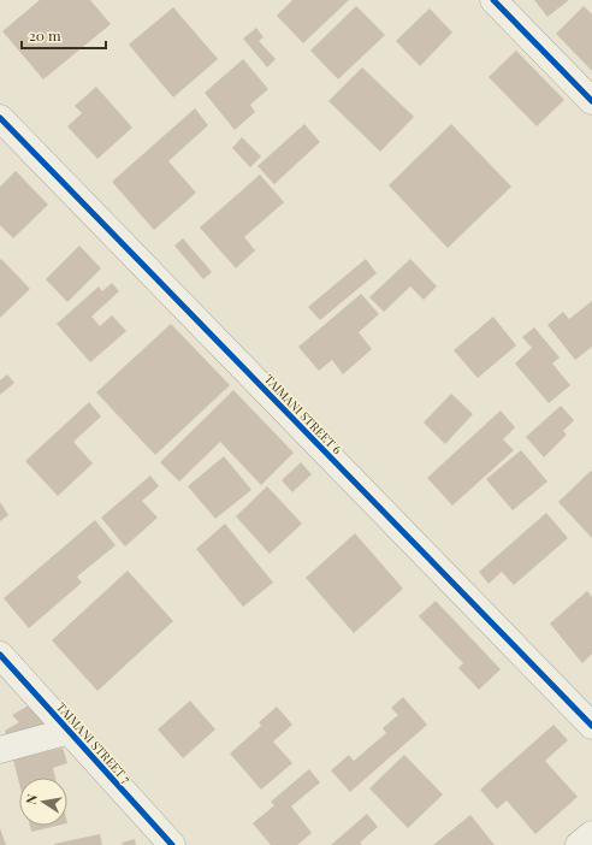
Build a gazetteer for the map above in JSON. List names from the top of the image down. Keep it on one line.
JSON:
{"streets":{"street":["TAIMANI STREET 6","TAIMANI STREET 7"]},"scale_bar":"20 m","north":"left"}
